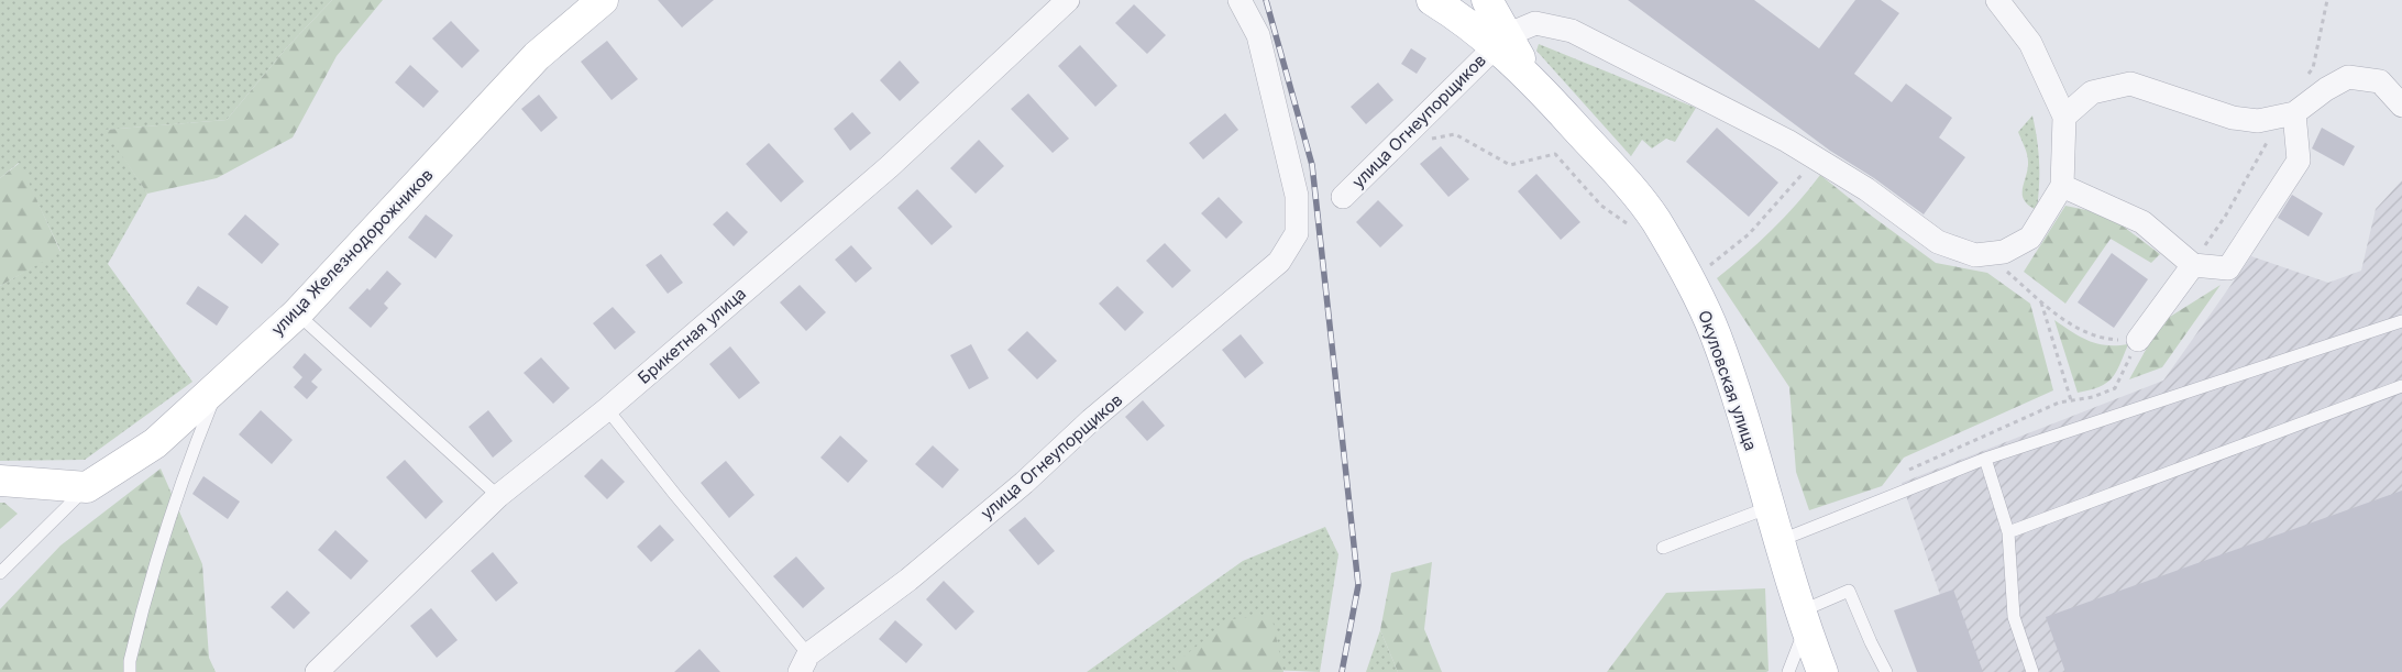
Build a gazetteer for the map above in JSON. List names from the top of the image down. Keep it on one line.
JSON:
{"streets":{"street":["улица Огнеупорщиков","улица Железнодорожников","Брикетная улица","Окуловская улица"]},"crossings":[["улица Огнеупорщиков","Окуловская улица"]]}
